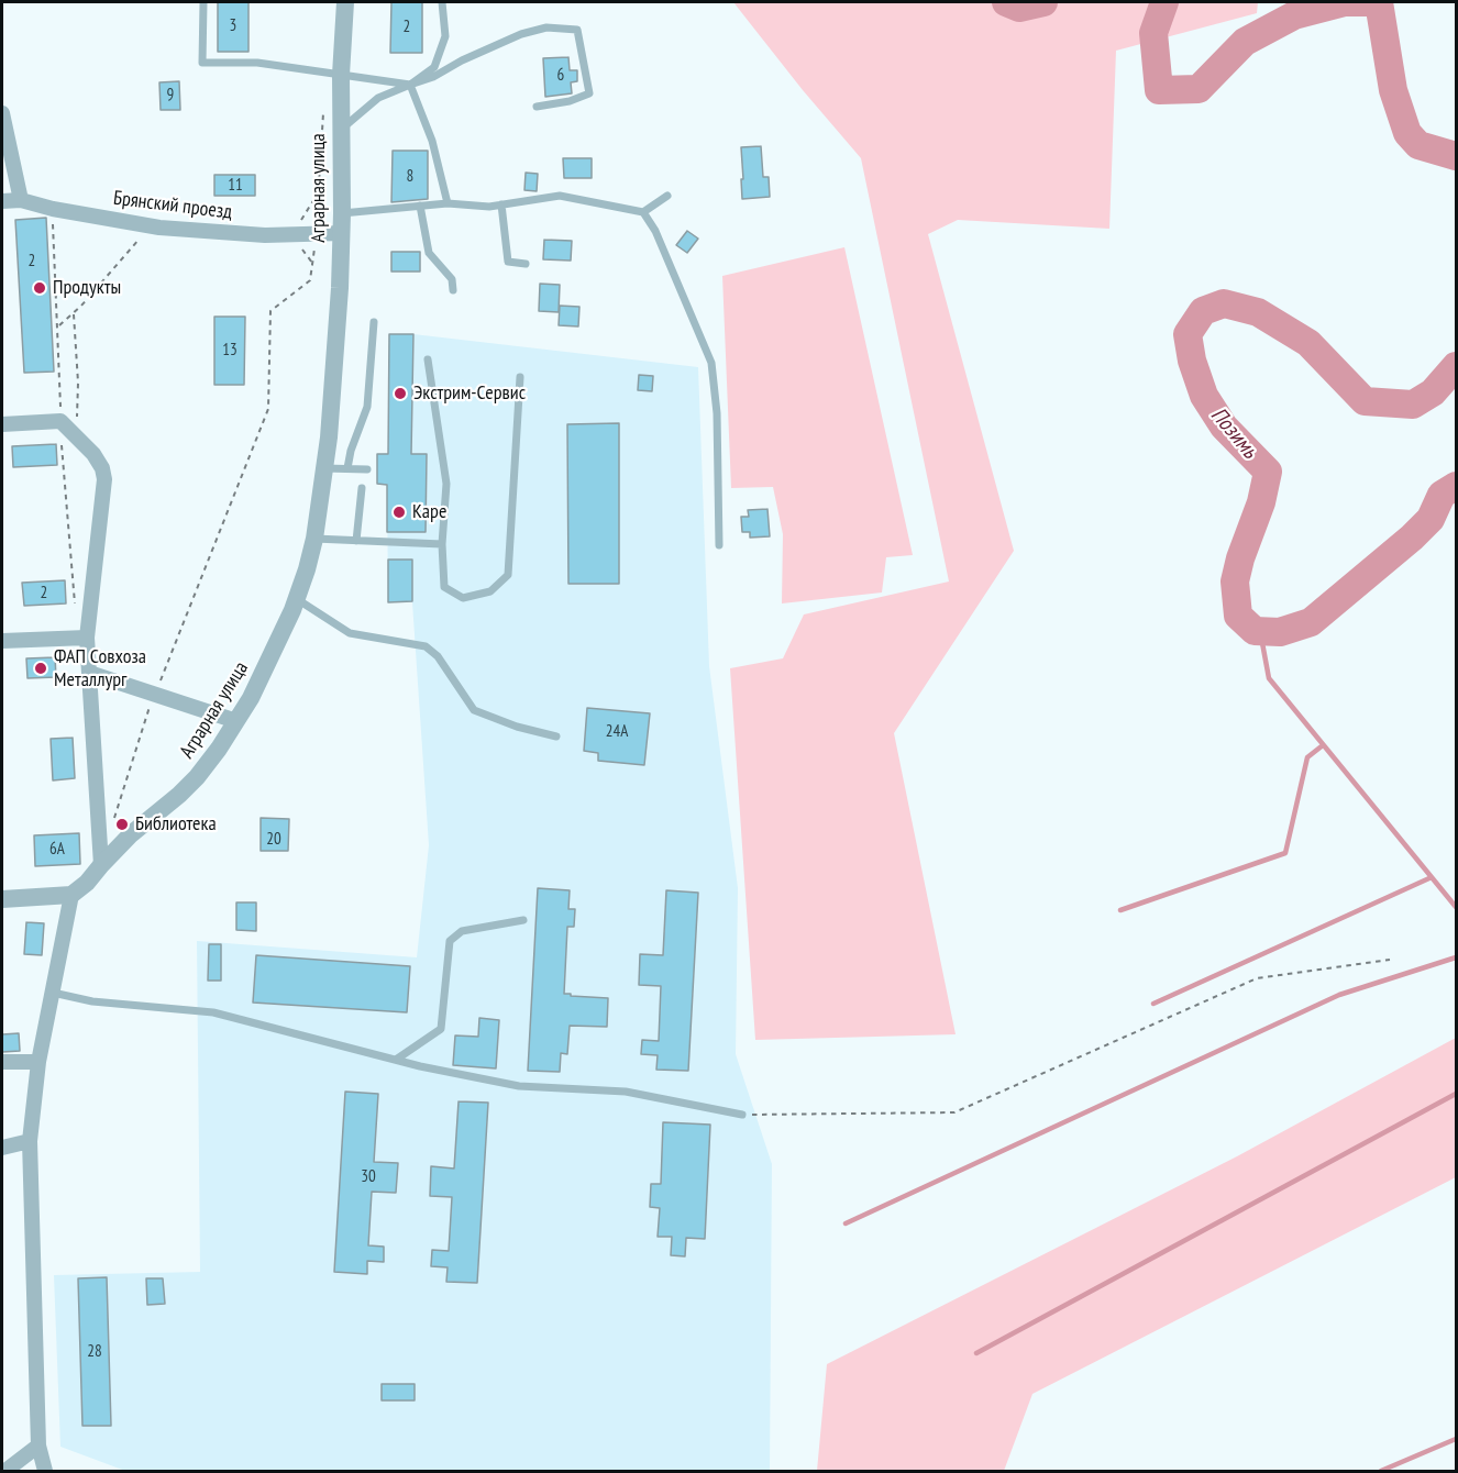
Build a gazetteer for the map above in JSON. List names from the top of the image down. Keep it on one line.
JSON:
{"streets":{"street":["Аграрная улица","Брянский проезд"]},"crossings":[["Аграрная улица","Брянский проезд"]],"water":["Позимь"],"places":["Продукты","Экстрим-Сервис","Каре","ФАП Совхоза Металлург","Библиотека"],"house_numbers":["3","2","6","9","8","11","2","13","2","24А","20","6А","30","28"]}
